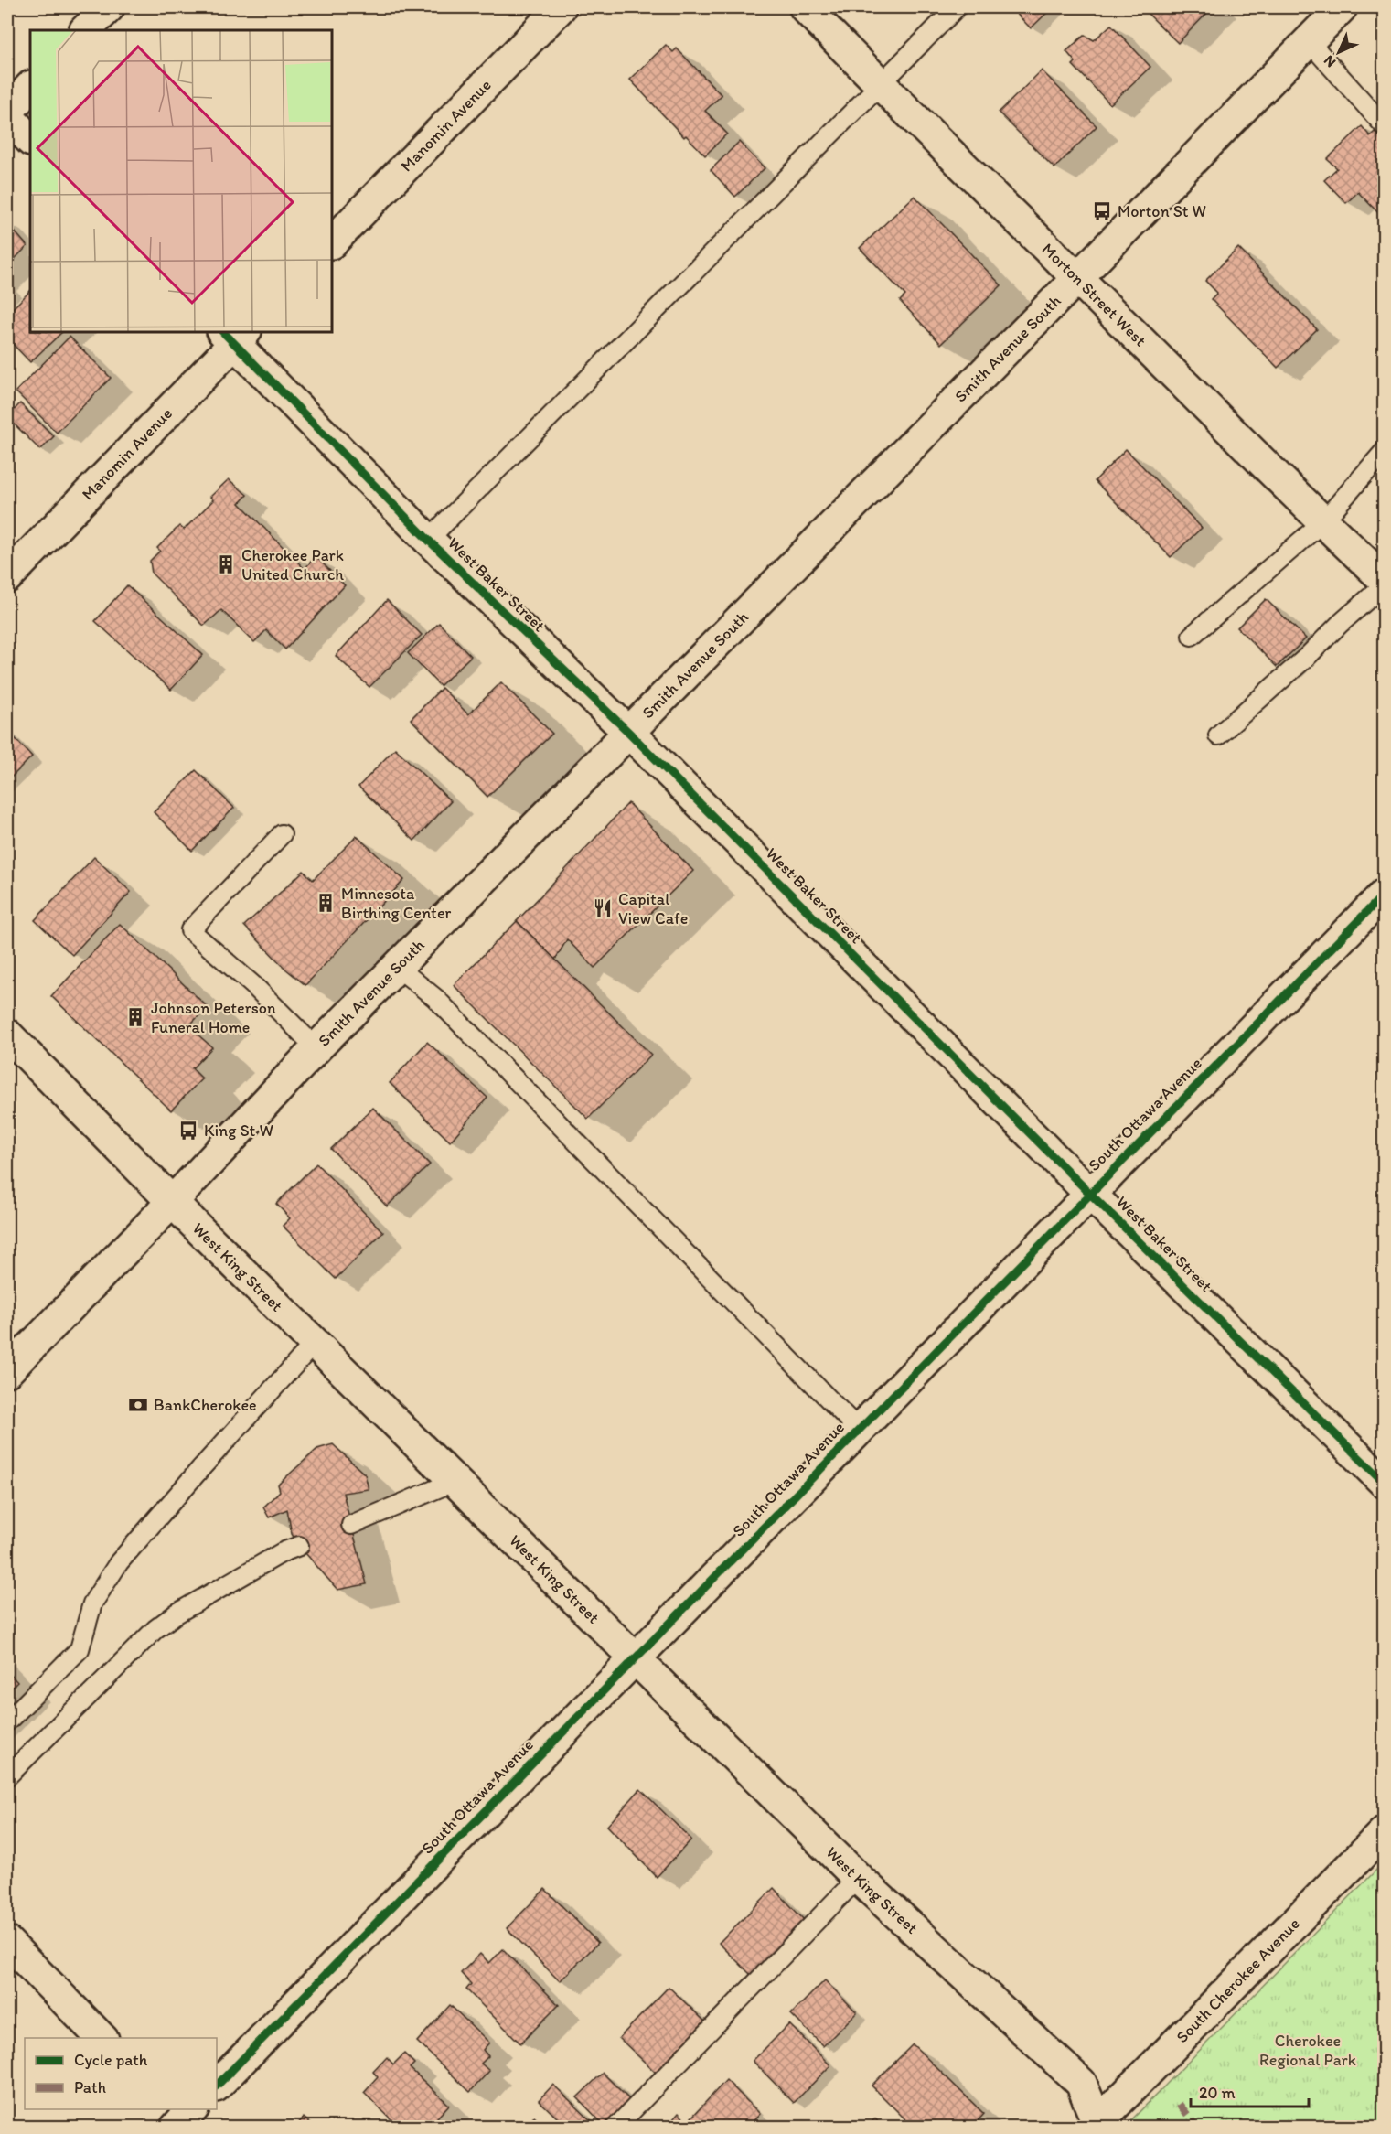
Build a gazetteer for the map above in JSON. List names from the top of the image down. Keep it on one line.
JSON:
{"streets":{"street":["Manomin Avenue","Morton Street West","Smith Avenue South","West Baker Street","South Ottawa Avenue","West King Street","South Cherokee Avenue"]},"crossings":[["Manomin Avenue","West Baker Street"],["Morton Street West","Smith Avenue South"],["Smith Avenue South","West Baker Street"],["Smith Avenue South","West King Street"],["West Baker Street","South Ottawa Avenue"],["South Ottawa Avenue","West King Street"],["West King Street","South Cherokee Avenue"]],"parks":["Cherokee Regional Park"],"places":{"bus stop":["Morton St W","King St W"],"building":["Cherokee Park United Church","Minnesota Birthing Center","Johnson Peterson Funeral Home"],"restaurant":["Capital View Cafe"],"bank":["BankCherokee"]},"legend":["Cycle path","Path"],"scale_bar":"20 m","north":"bottom left"}
